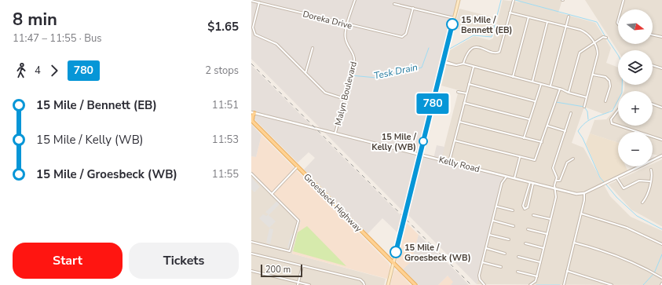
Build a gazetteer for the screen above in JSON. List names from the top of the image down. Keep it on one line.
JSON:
{"streets":{"main road":["Groesbeck Highway"],"street":["Doreka Drive","Malyn Boulevard","Kelly Road"]},"crossings":[["Doreka Drive","Malyn Boulevard"],["Malyn Boulevard","Kelly Road"]],"water":["Tesk Drain"],"places":["15 Mile / Bennett (EB)","15 Mile / Kelly (WB)","15 Mile / Groesbeck (WB)"],"lines":["bus line 780"],"scale_bar":"200 m","north":"right","page":{"heading":["8 min","11:47 – 11:55 · Bus","$1.65"],"on_map":"780","map_buttons":["+","−"],"legs":["4","780","2 stops"],"list":[{"name":"15 Mile / Bennett (EB)","value":"11:51"},{"name":"15 Mile / Kelly (WB)","value":"11:53"},{"name":"15 Mile / Groesbeck (WB)","value":"11:55"}],"buttons":["Start","Tickets"],"scale":"200 m"}}
